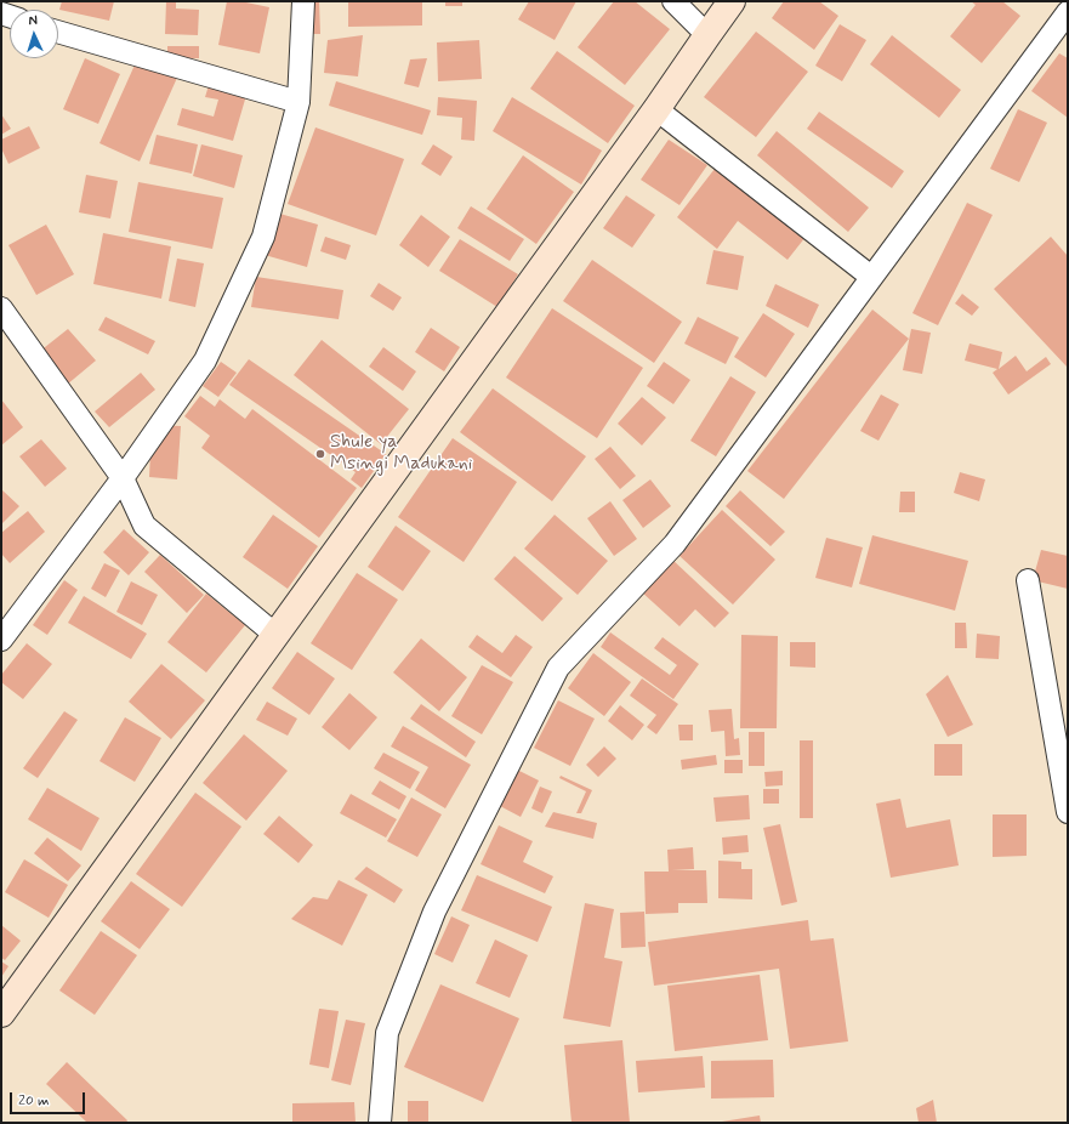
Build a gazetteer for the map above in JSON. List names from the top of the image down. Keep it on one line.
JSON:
{"places":["Shule ya Msingi Madukani"],"scale_bar":"20 m","north":"top"}
